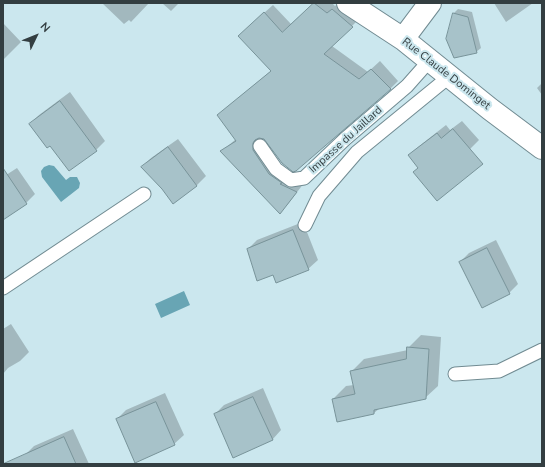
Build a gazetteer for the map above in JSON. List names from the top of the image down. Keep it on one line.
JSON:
{"streets":{"street":["Rue Claude Dominget"],"lane":["Impasse du Jaillard"]},"crossings":[["Rue Claude Dominget","Impasse du Jaillard"]],"north":"top right"}
